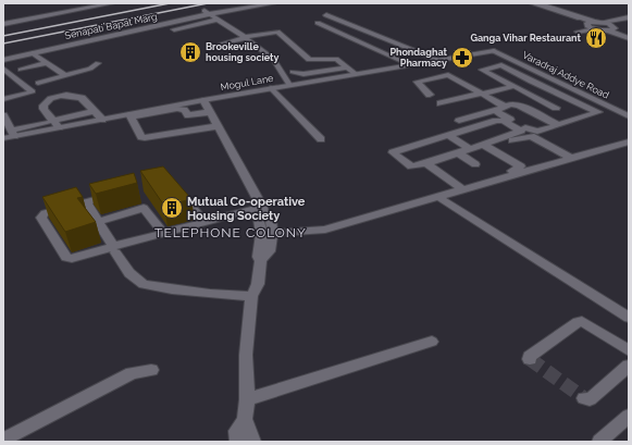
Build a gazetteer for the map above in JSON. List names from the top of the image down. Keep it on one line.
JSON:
{"streets":{"street":["Senapati Bapat Marg","Varadraj Addye Road","Mogul Lane"]},"crossings":[["Varadraj Addye Road","Mogul Lane"]],"districts":["TELEPHONE COLONY"],"places":{"restaurant":["Ganga Vihar Restaurant"],"building":["Brookeville housing society","Mutual Co-operative Housing Society"],"pharmacy":["Phondaghat Pharmacy"]}}
